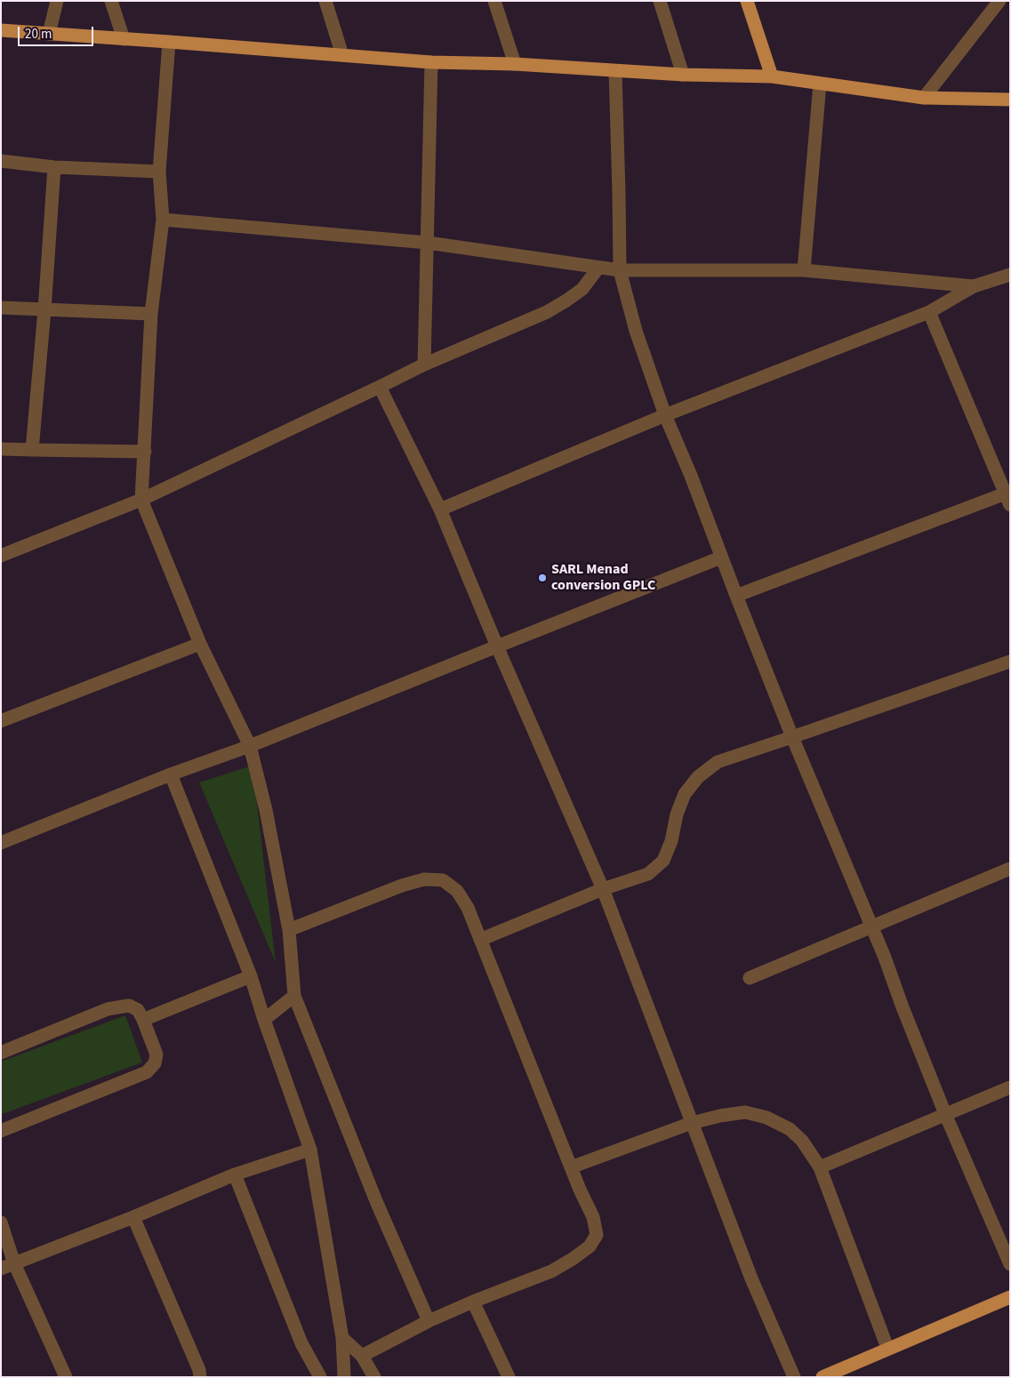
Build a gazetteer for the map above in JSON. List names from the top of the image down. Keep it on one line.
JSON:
{"places":["SARL Menad conversion GPLC"],"scale_bar":"20 m"}
